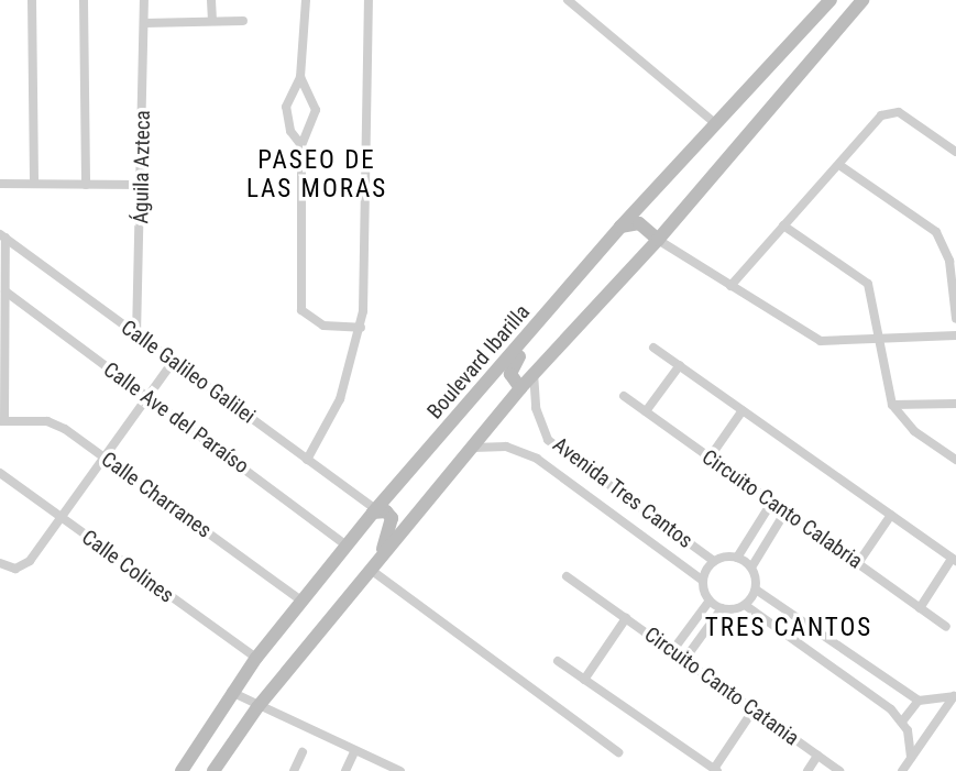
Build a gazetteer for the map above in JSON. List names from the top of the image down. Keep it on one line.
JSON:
{"streets":{"main road":["Boulevard Ibarilla"],"street":["Águila Azteca","Calle Galileo Galilei","Calle Ave del Paraíso","Avenida Tres Cantos","Calle Charranes","Circuito Canto Calabria","Calle Colines","Circuito Canto Catania"]},"crossings":[["Águila Azteca","Calle Galileo Galilei"],["Boulevard Ibarilla","Calle Galileo Galilei"],["Boulevard Ibarilla","Calle Ave del Paraíso"],["Boulevard Ibarilla","Calle Charranes"],["Boulevard Ibarilla","Calle Colines"]],"districts":["PASEO DE LAS MORAS","TRES CANTOS"]}
